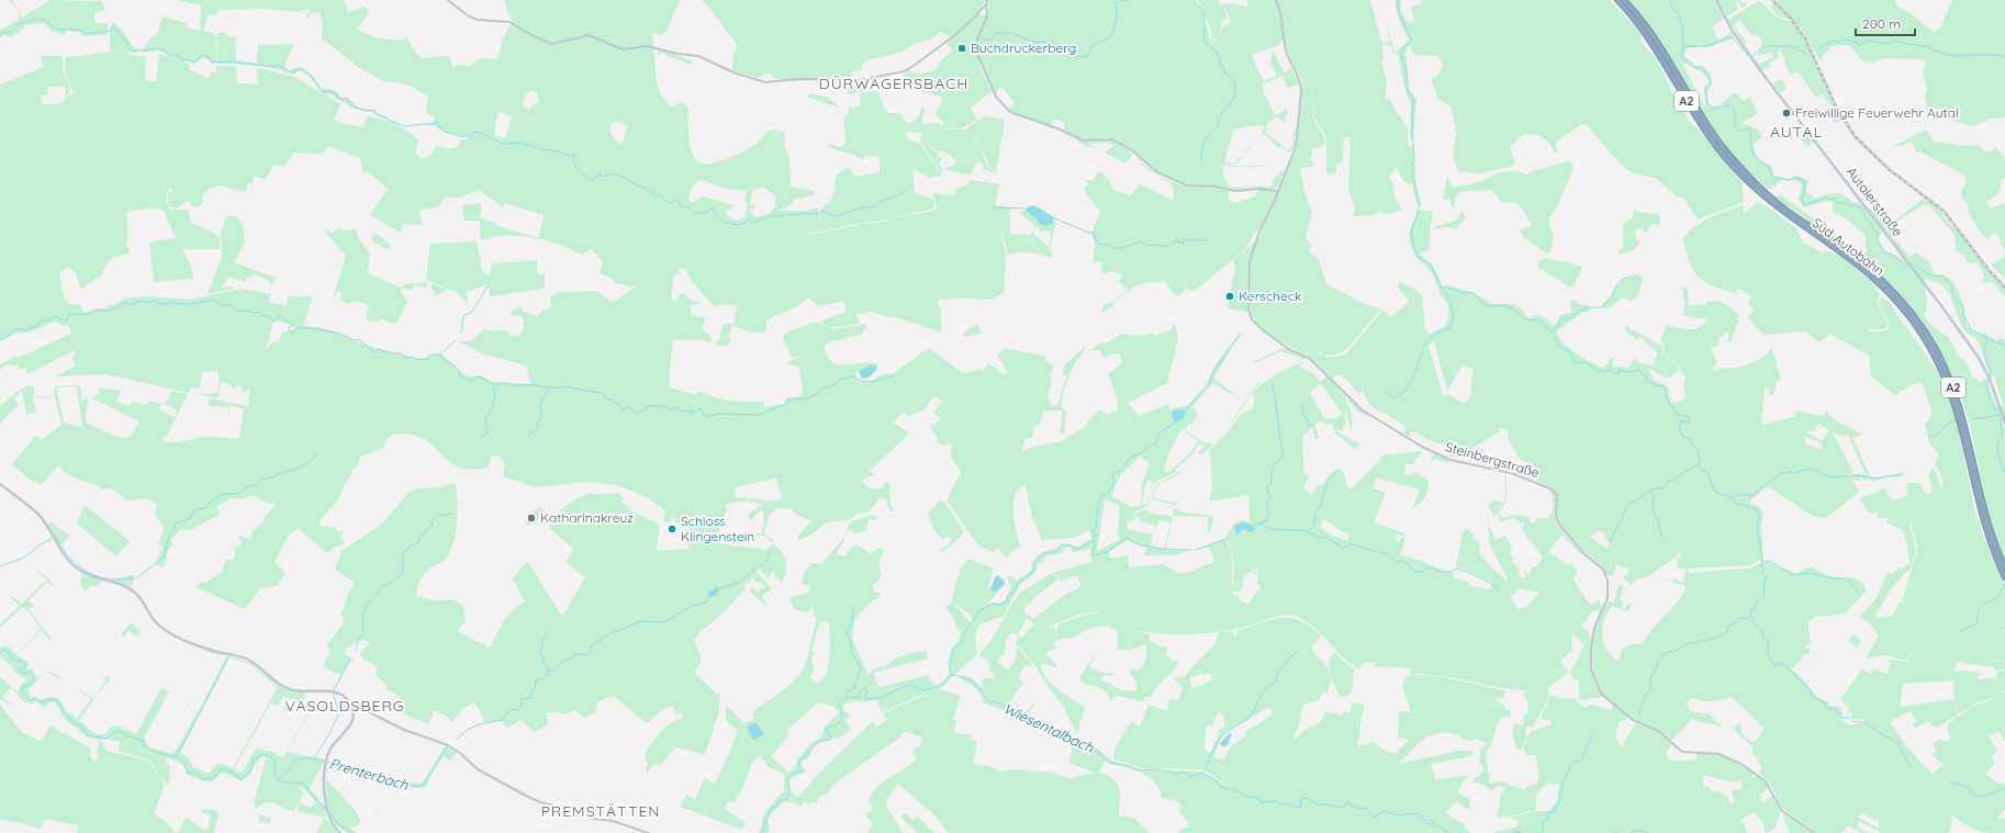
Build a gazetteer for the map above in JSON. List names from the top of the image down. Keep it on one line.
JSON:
{"streets":{"highway":["A2","Süd Autobahn"],"main road":["Autalerstraße"],"street":["Steinbergstraße"]},"districts":["DÜRWAGERSBACH","AUTAL","VASOLDSBERG","PREMSTÄTTEN"],"water":["Wiesentalbach","Prenterbach"],"places":["Buchdruckerberg","Freiwillige Feuerwehr Autal","Kerscheck","Katharinakreuz","Schloss Klingenstein"],"scale_bar":"200 m"}
